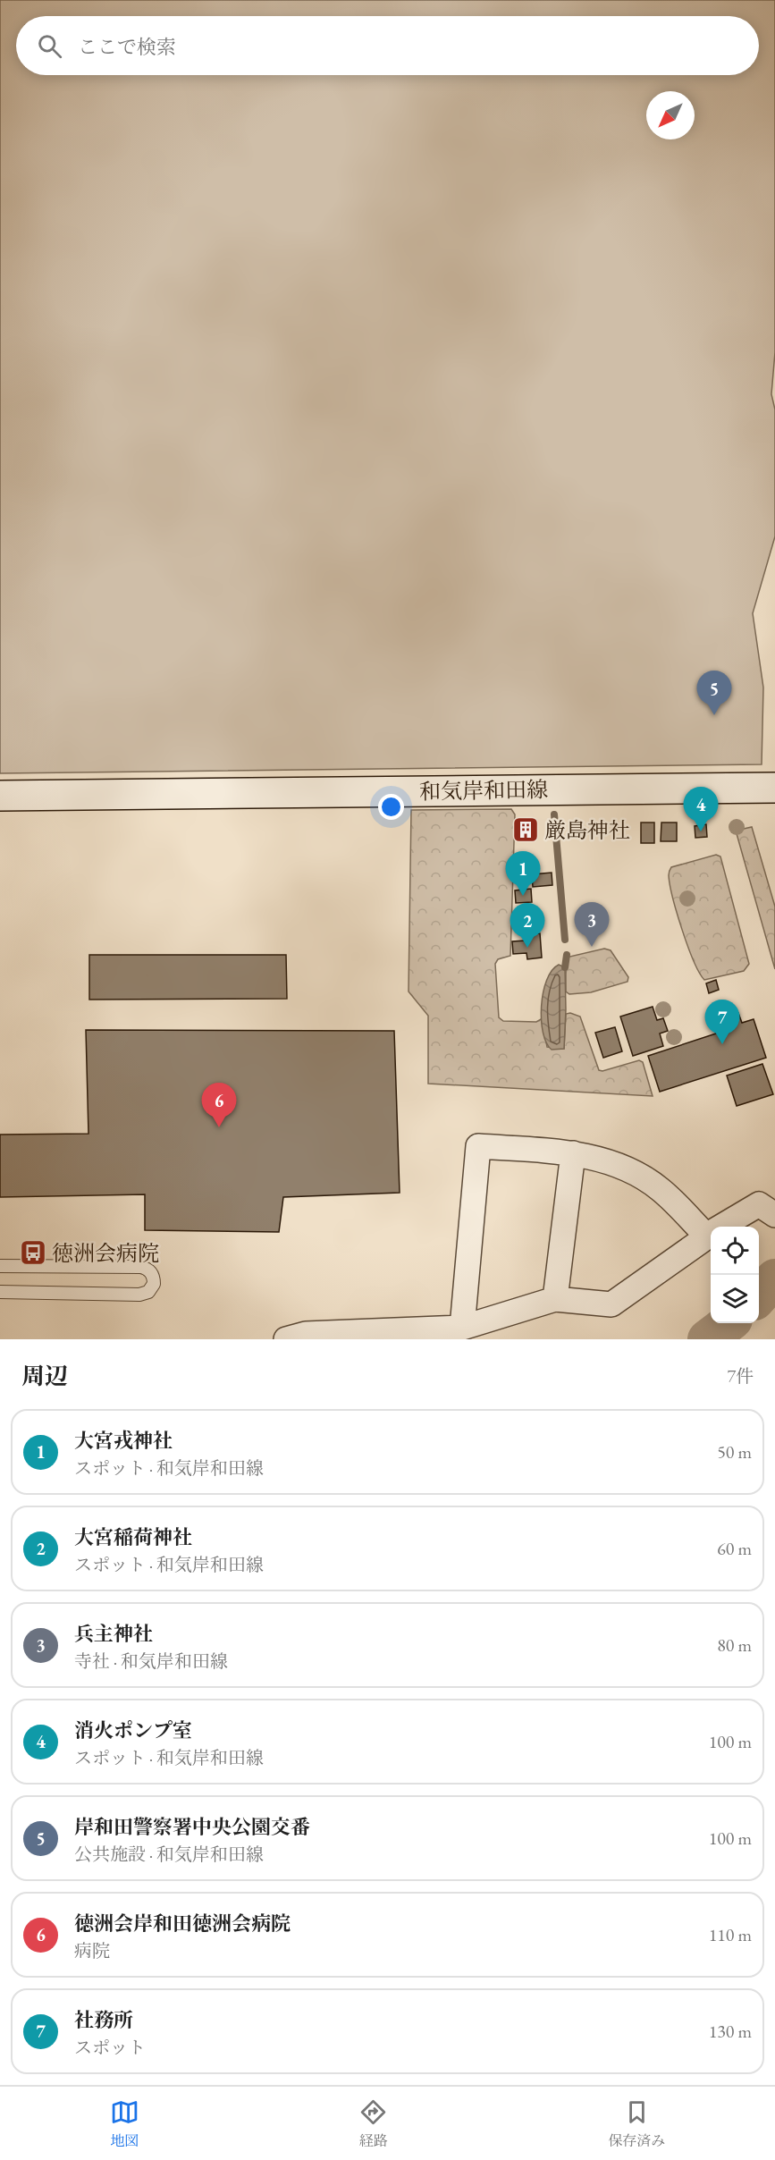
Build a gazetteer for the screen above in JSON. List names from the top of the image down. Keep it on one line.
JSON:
{"streets":{"main road":["和気岸和田線"]},"places":{"building":["厳島神社"],"bus stop":["徳洲会病院"]},"north":"bottom left","page":{"search":"ここで検索","pins":["5","4","1","3","2","7","6"],"heading":["周辺","7件"],"list":[{"mark":"1","name":"大宮戎神社","note":"スポット · 和気岸和田線","value":"50 m"},{"mark":"2","name":"大宮稲荷神社","note":"スポット · 和気岸和田線","value":"60 m"},{"mark":"3","name":"兵主神社","note":"寺社 · 和気岸和田線","value":"80 m"},{"mark":"4","name":"消火ポンプ室","note":"スポット · 和気岸和田線","value":"100 m"},{"mark":"5","name":"岸和田警察署中央公園交番","note":"公共施設 · 和気岸和田線","value":"100 m"},{"mark":"6","name":"徳洲会岸和田徳洲会病院","note":"病院","value":"110 m"},{"mark":"7","name":"社務所","note":"スポット","value":"130 m"}],"nav":["地図","経路","保存済み"]}}
